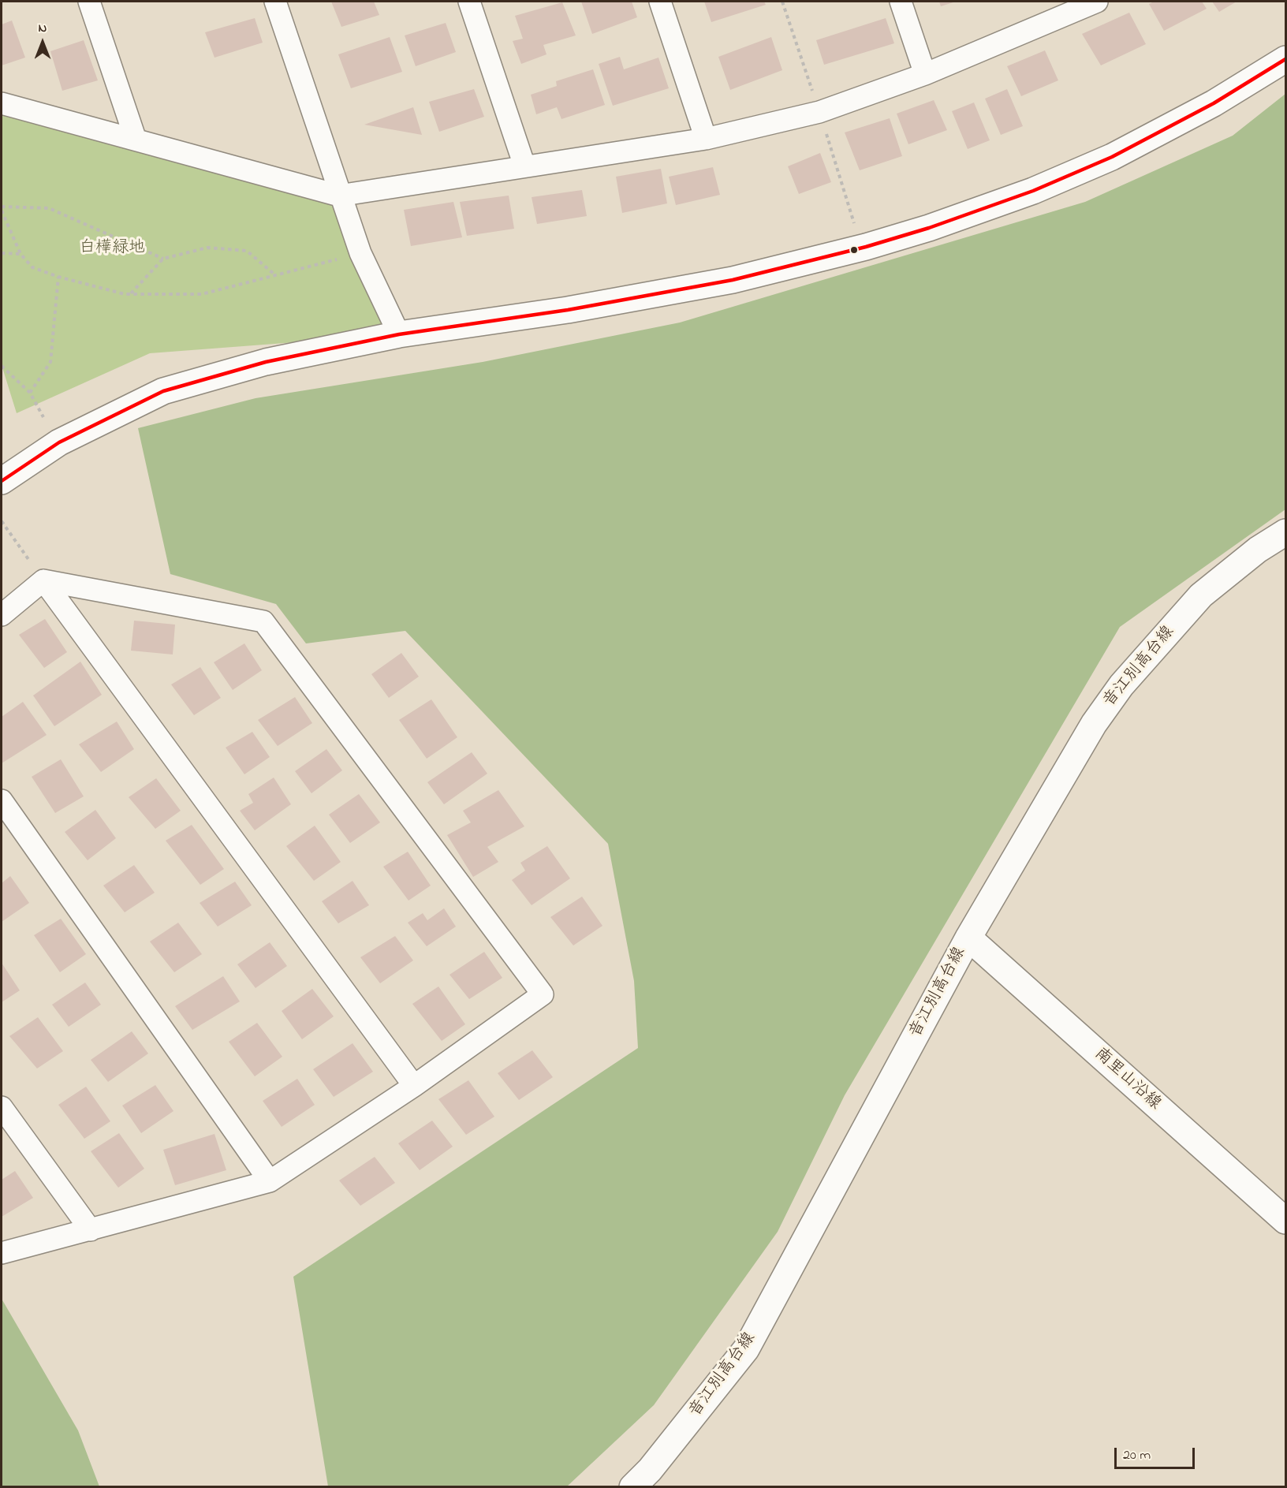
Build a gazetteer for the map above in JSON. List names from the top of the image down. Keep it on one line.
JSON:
{"streets":{"street":["音江別高台線","南里山沿線"]},"crossings":[["音江別高台線","南里山沿線"]],"parks":["白樺緑地"],"scale_bar":"20 m","north":"top"}
